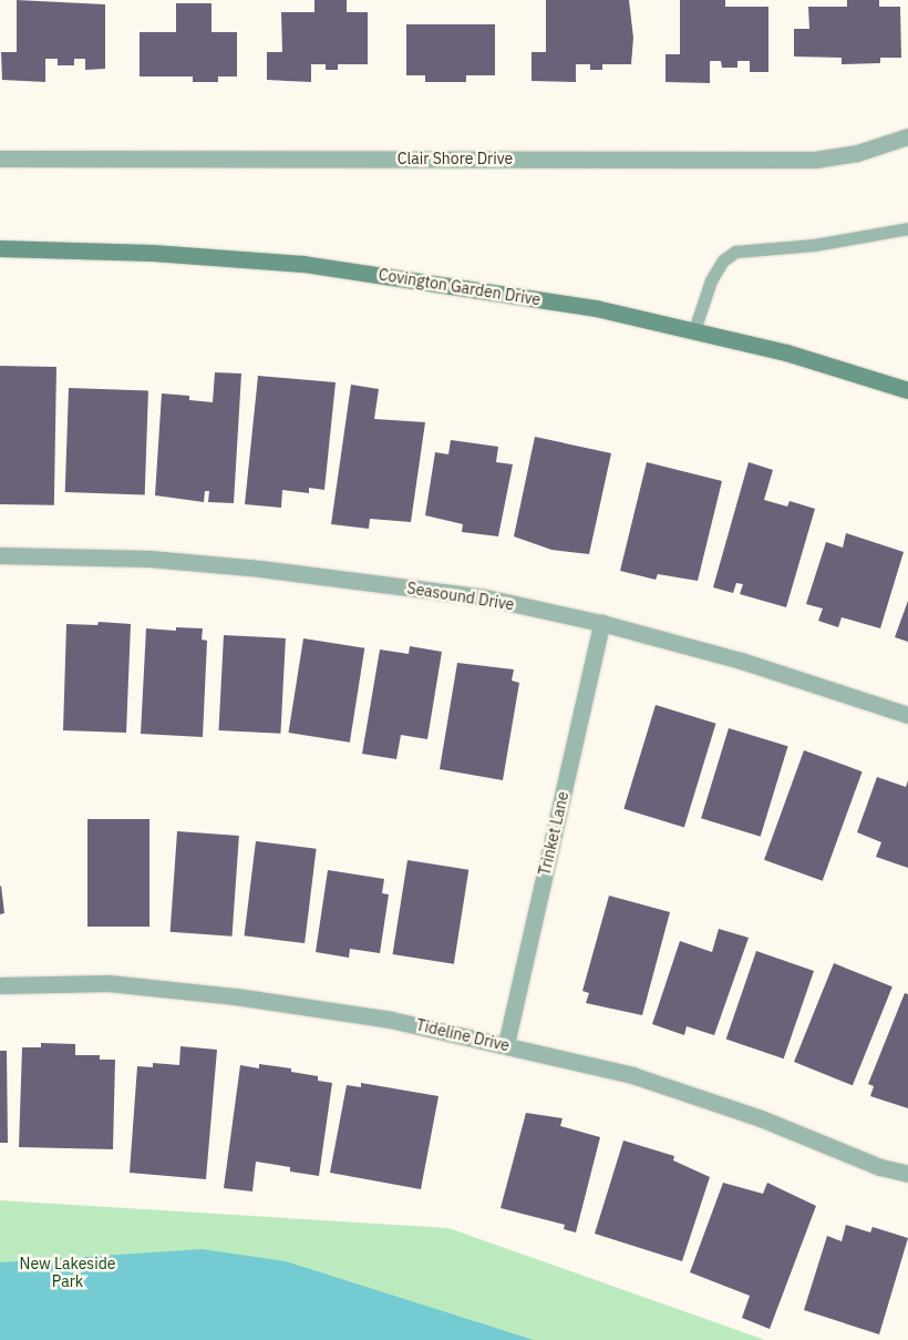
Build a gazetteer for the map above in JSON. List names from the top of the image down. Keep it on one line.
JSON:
{"streets":{"street":["Clair Shore Drive","Covington Garden Drive","Seasound Drive","Trinket Lane","Tideline Drive"]},"crossings":[["Seasound Drive","Trinket Lane"],["Trinket Lane","Tideline Drive"]],"parks":["New Lakeside Park"]}
